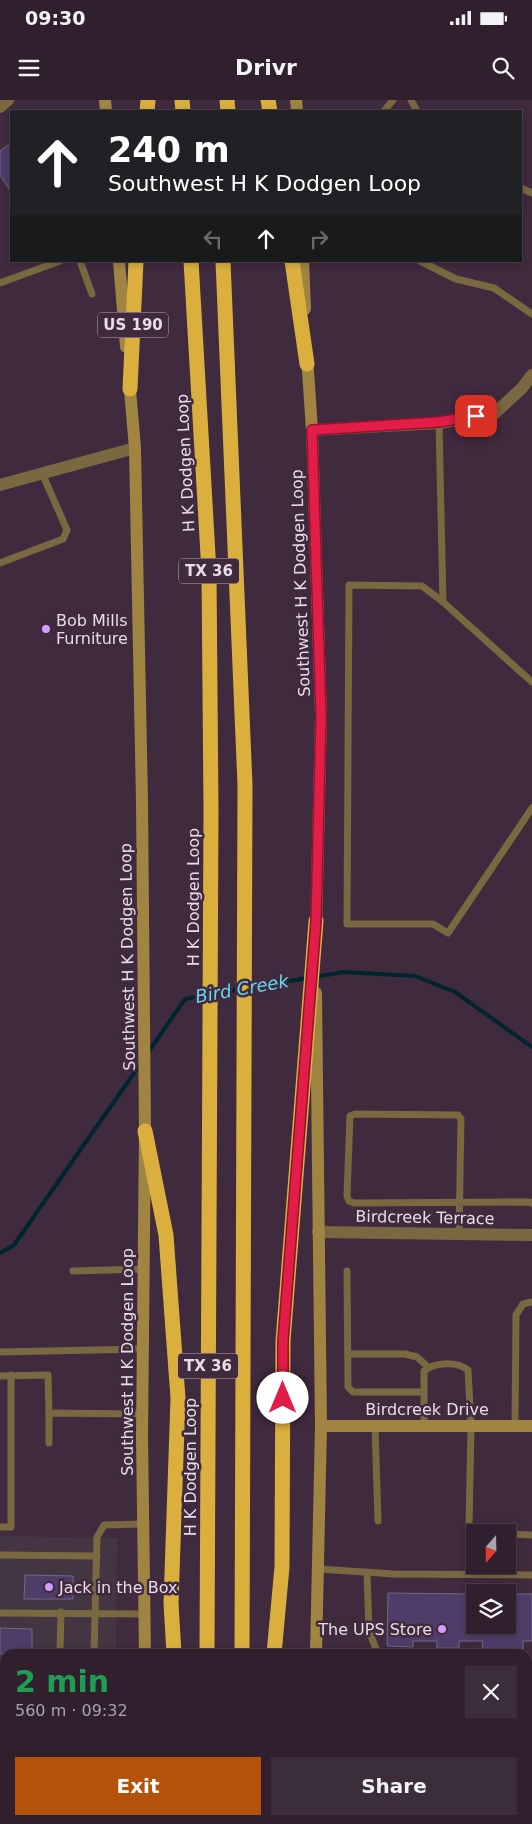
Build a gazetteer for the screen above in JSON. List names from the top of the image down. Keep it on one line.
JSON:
{"streets":{"highway":["US 190","H K Dodgen Loop","TX 36"],"main road":["Southwest H K Dodgen Loop","Birdcreek Drive"],"street":["Birdcreek Terrace"]},"crossings":[["US 190","Southwest H K Dodgen Loop"]],"water":["Bird Creek"],"places":["Bob Mills Furniture","Jack in the Box","The UPS Store"],"north":"bottom","page":{"status":"09:30","header":"Drivr","turn":["240 m","Southwest H K Dodgen Loop"],"heading":["2 min","560 m · 09:32"],"buttons":["Exit","Share"]}}
